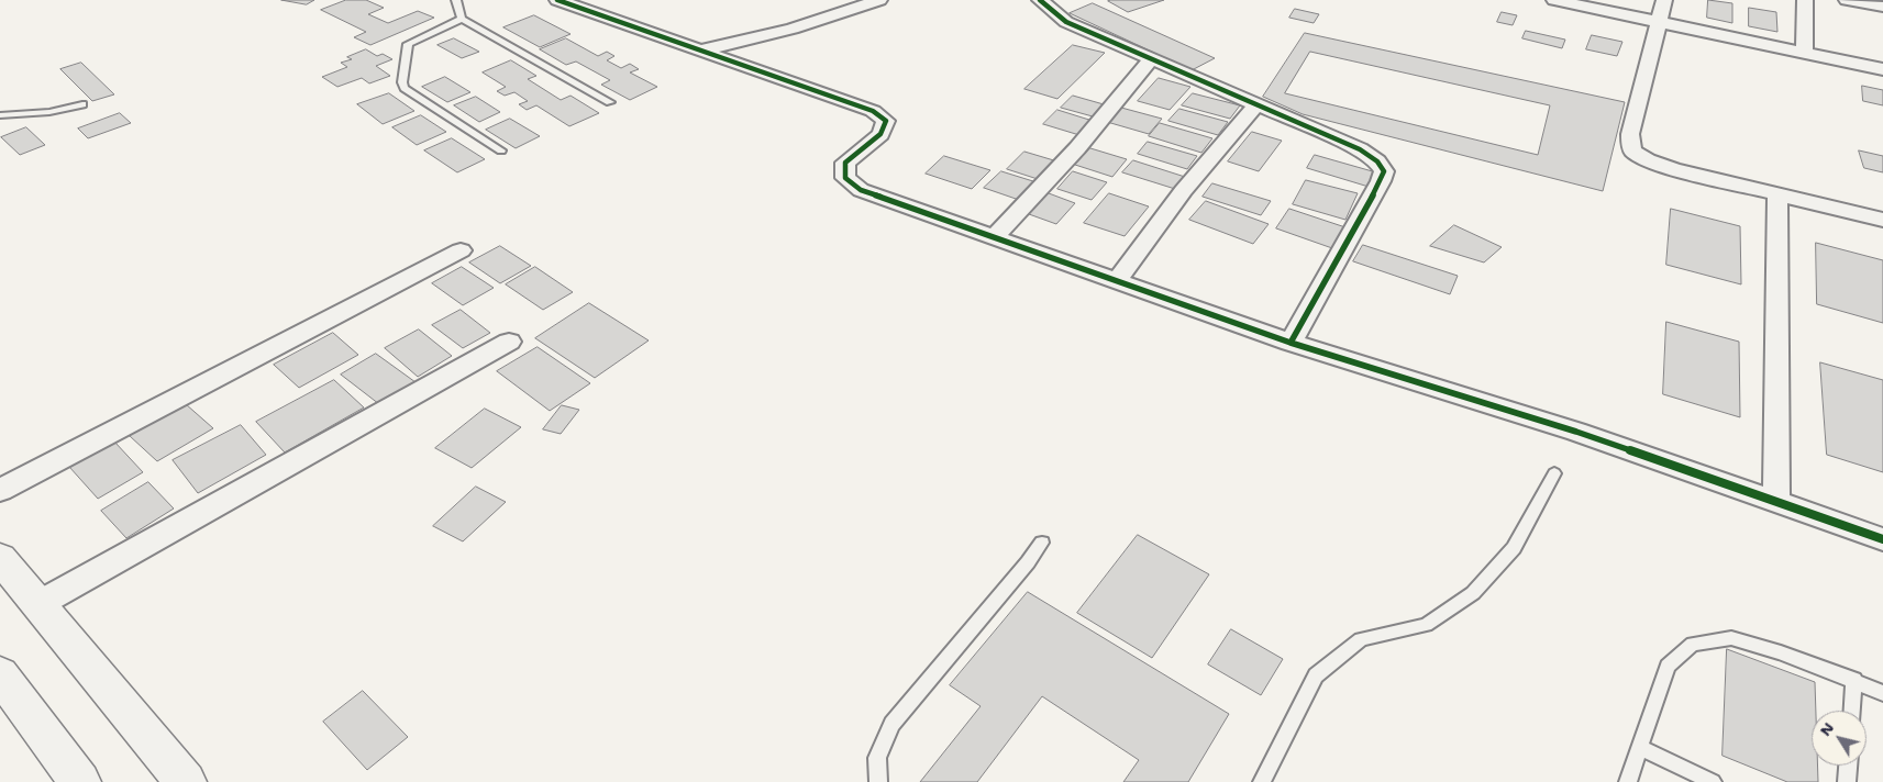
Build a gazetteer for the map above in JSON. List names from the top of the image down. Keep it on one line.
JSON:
{"north":"top left"}
